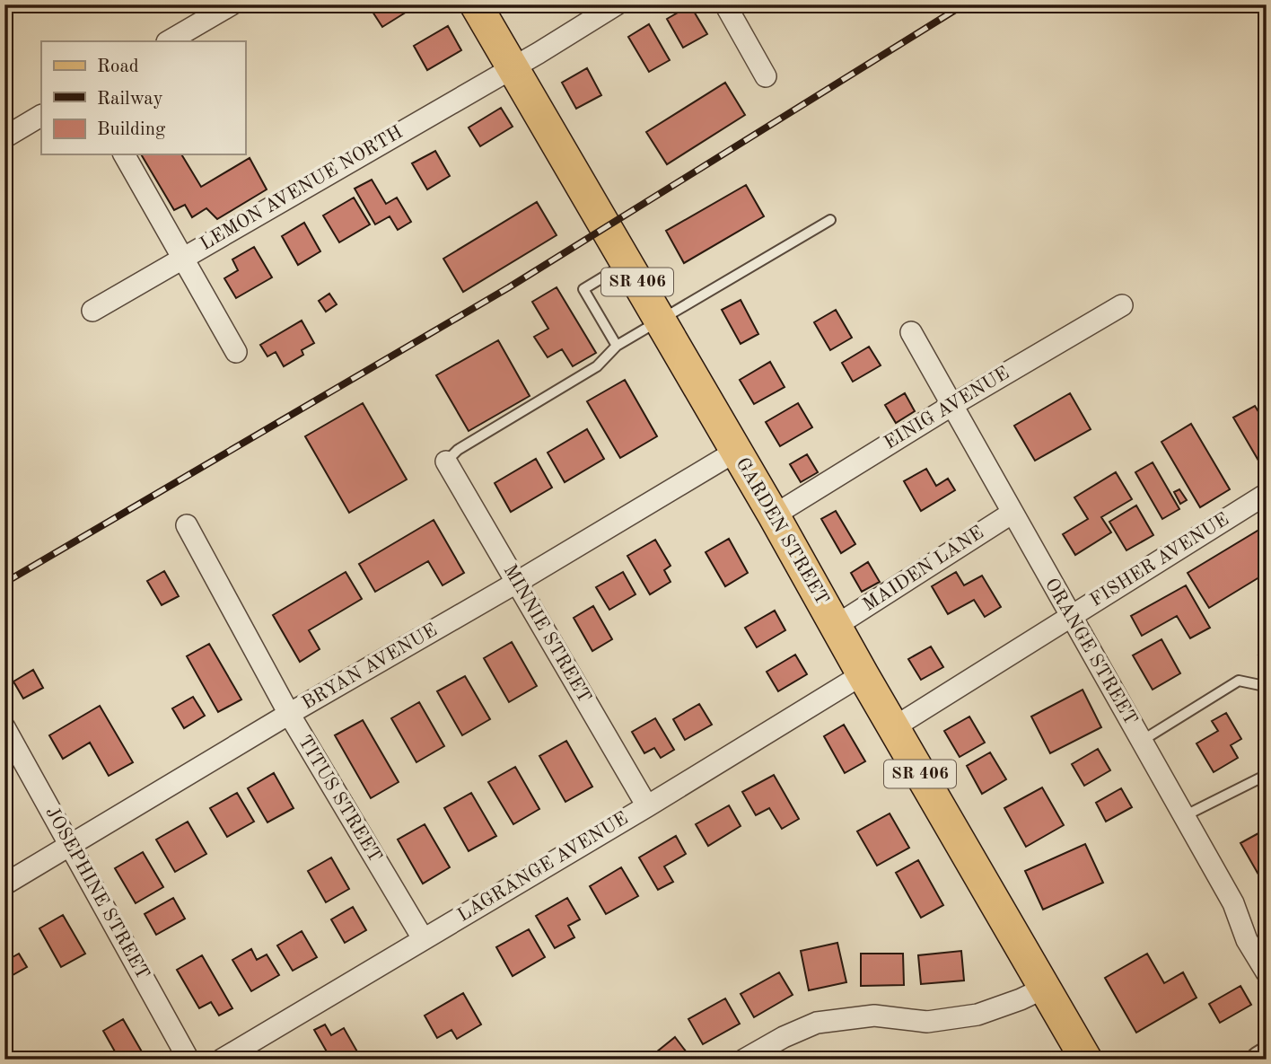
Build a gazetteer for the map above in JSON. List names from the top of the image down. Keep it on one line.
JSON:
{"streets":{"main road":["SR 406","GARDEN STREET"],"street":["LEMON AVENUE NORTH","EINIG AVENUE","FISHER AVENUE","MAIDEN LANE","MINNIE STREET","ORANGE STREET","BRYAN AVENUE","TITUS STREET","LAGRANGE AVENUE","JOSEPHINE STREET"]},"crossings":[["LEMON AVENUE NORTH","GARDEN STREET"],["EINIG AVENUE","GARDEN STREET"],["EINIG AVENUE","ORANGE STREET"],["GARDEN STREET","FISHER AVENUE"],["GARDEN STREET","MAIDEN LANE"],["GARDEN STREET","BRYAN AVENUE"],["GARDEN STREET","LAGRANGE AVENUE"],["FISHER AVENUE","ORANGE STREET"],["MAIDEN LANE","ORANGE STREET"],["MINNIE STREET","BRYAN AVENUE"],["MINNIE STREET","LAGRANGE AVENUE"],["BRYAN AVENUE","TITUS STREET"],["BRYAN AVENUE","JOSEPHINE STREET"],["TITUS STREET","LAGRANGE AVENUE"]],"legend":["Road","Railway","Building"]}
